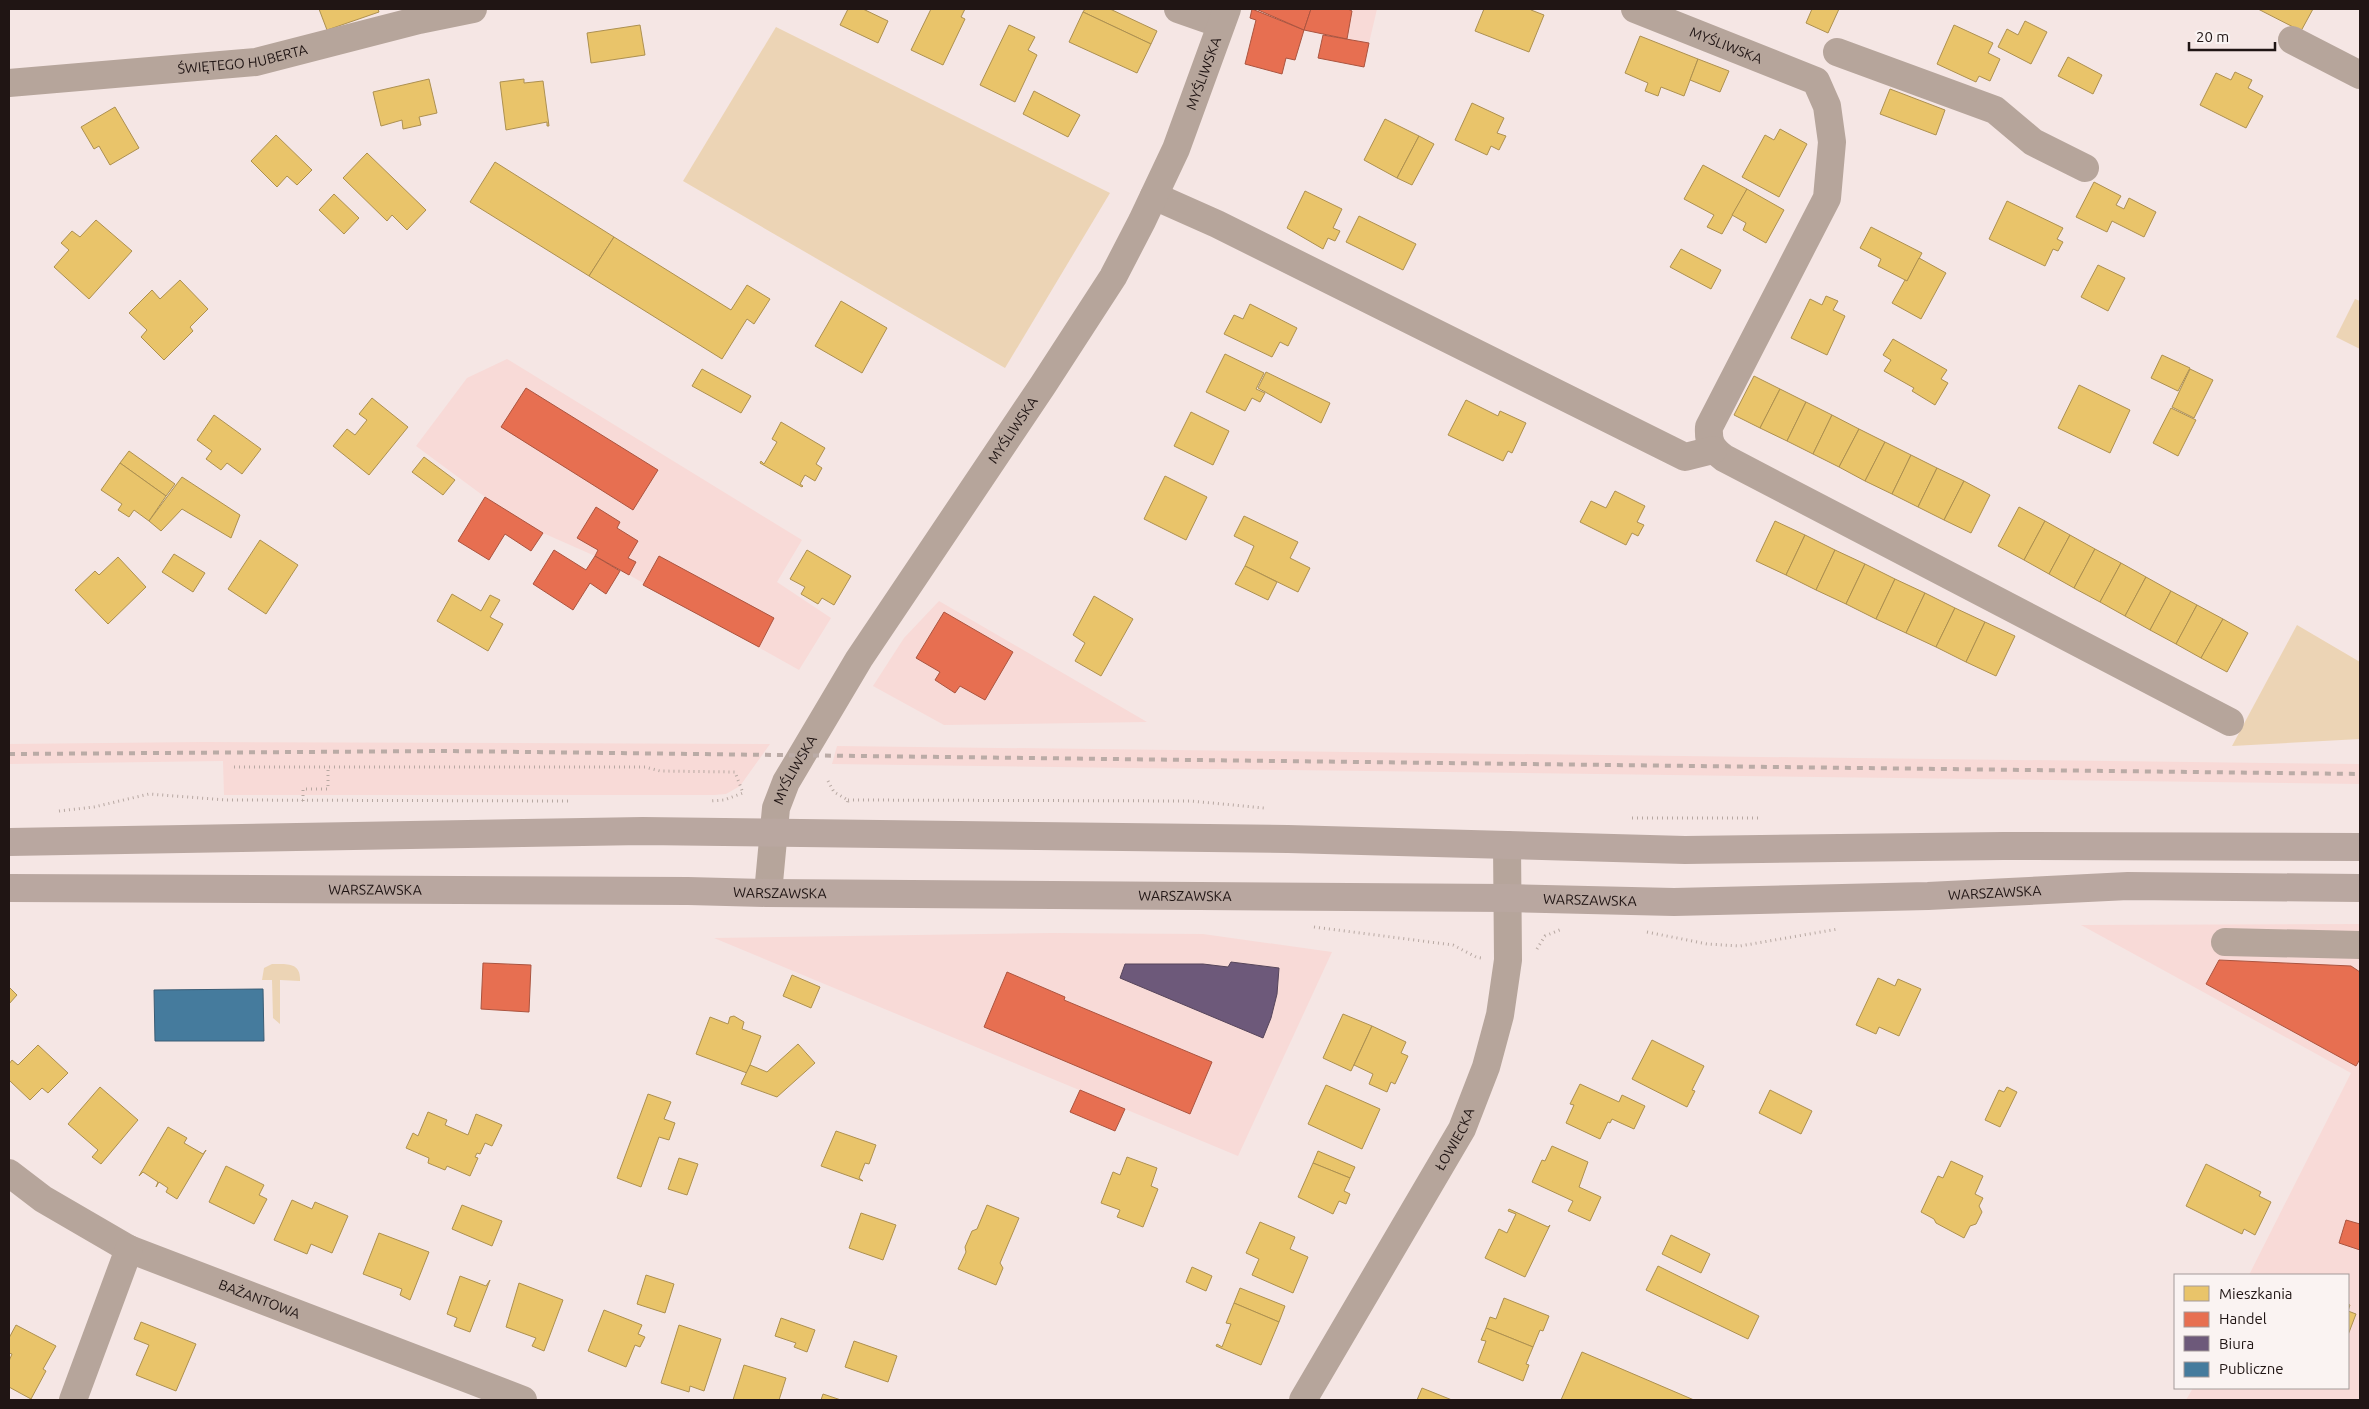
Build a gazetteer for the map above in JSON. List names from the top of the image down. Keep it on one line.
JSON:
{"streets":{"main road":["WARSZAWSKA"],"street":["MYŚLIWSKA","ŚWIĘTEGO HUBERTA","ŁOWIECKA","BAŻANTOWA"]},"crossings":[["MYŚLIWSKA","WARSZAWSKA"],["WARSZAWSKA","ŁOWIECKA"]],"legend":["Mieszkania","Handel","Biura","Publiczne"],"scale_bar":"20 m"}
